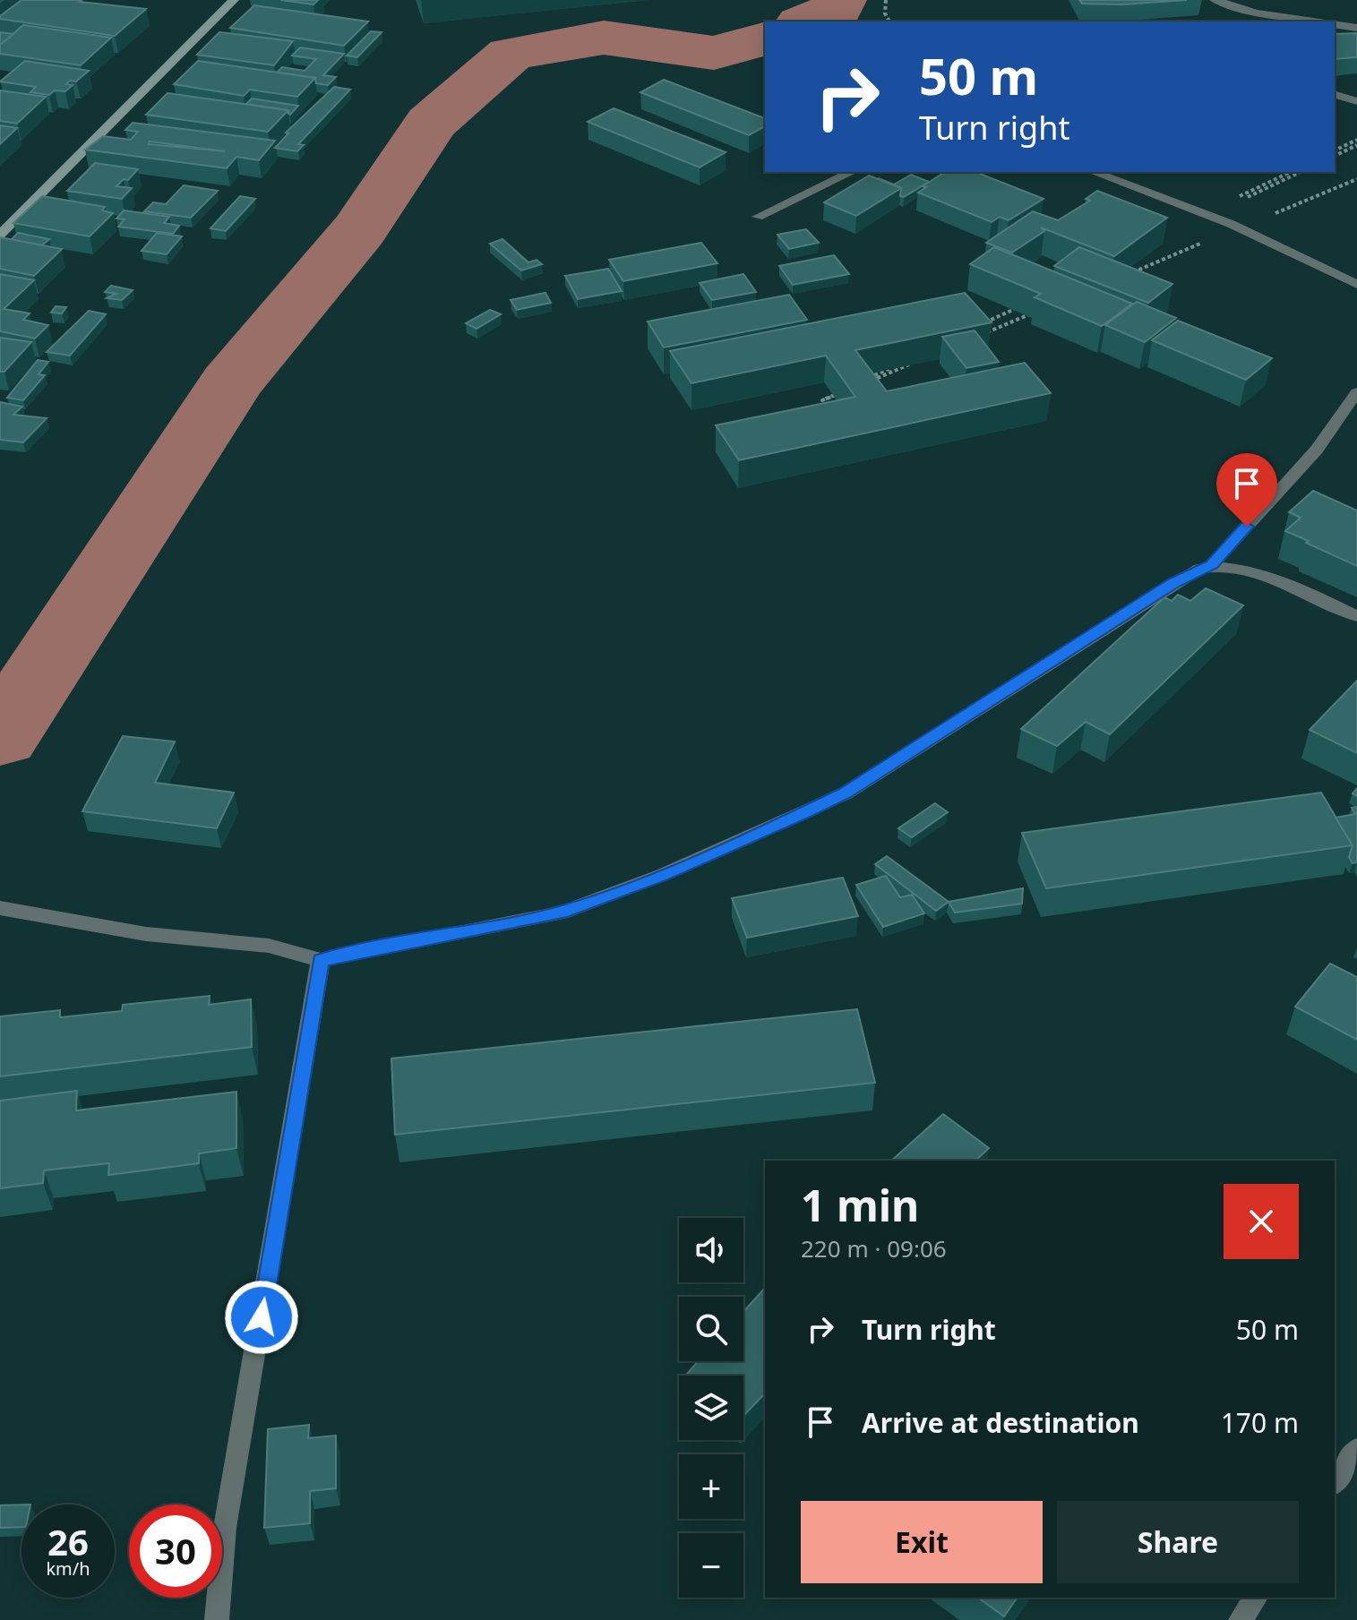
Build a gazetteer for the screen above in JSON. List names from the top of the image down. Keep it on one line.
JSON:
{"page":{"turn":["50 m","Turn right"],"heading":["1 min","220 m · 09:06"],"map_buttons":["+","−"],"list":[{"name":"Turn right","value":"50 m"},{"name":"Arrive at destination","value":"170 m"}],"buttons":["Exit","Share"],"speed":"26 km/h","limit":"30"}}
